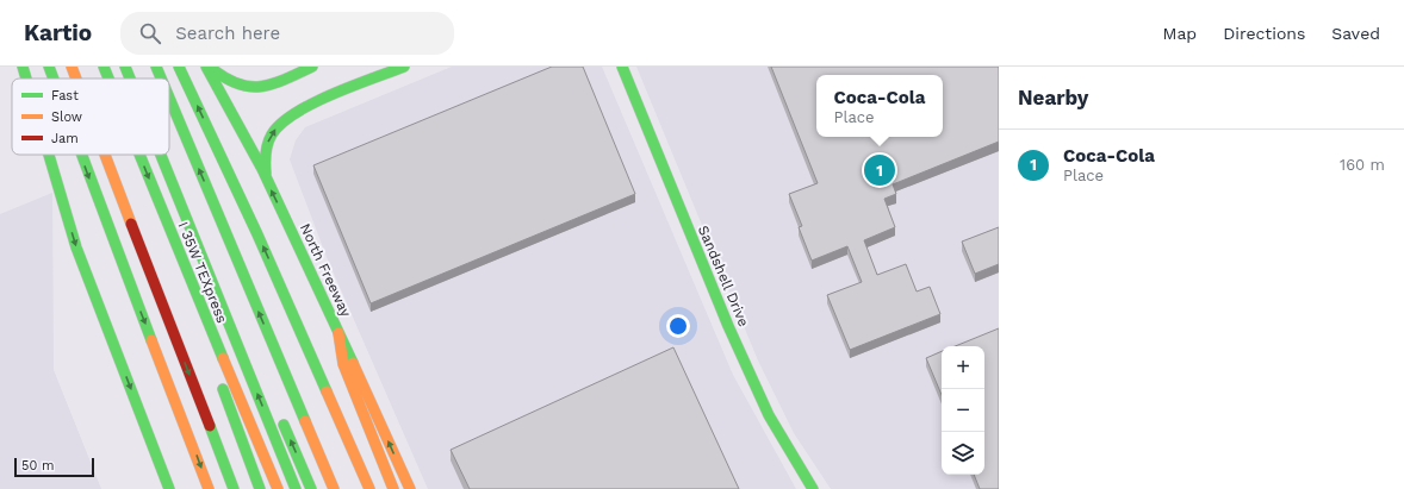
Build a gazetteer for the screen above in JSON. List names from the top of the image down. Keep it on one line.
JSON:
{"streets":{"main road":["North Freeway","I 35W TEXpress","Sandshell Drive"]},"legend":["Fast","Slow","Jam"],"scale_bar":"50 m","page":{"header":"Kartio","search":"Search here","nav":["Map","Directions","Saved"],"heading":"Nearby","popup":["Coca-Cola","Place"],"list":[{"mark":"1","name":"Coca-Cola","note":"Place","value":"160 m"}],"pins":"1","map_buttons":["+","−"],"scale":"50 m"}}
